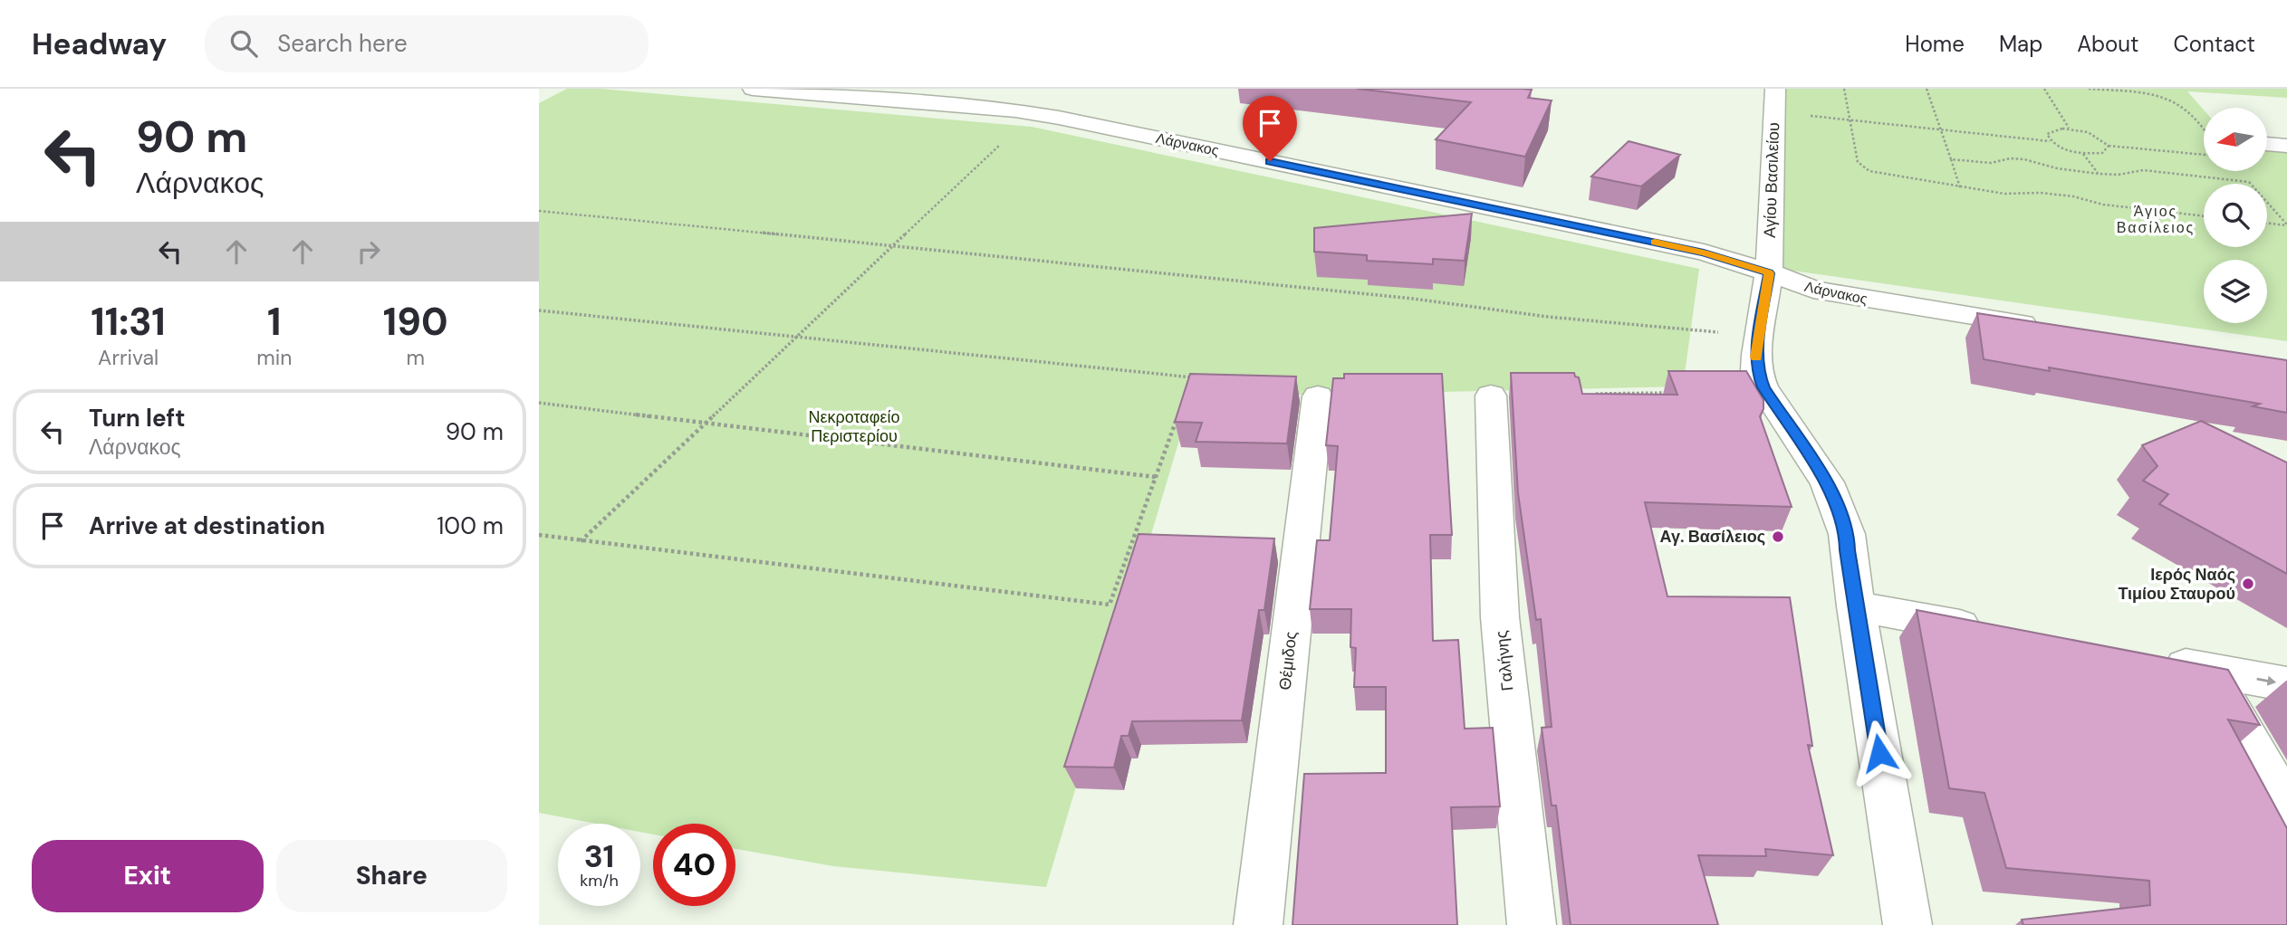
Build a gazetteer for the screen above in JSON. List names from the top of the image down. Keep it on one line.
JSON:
{"streets":{"street":["Λάρνακος","Αγίου Βασιλείου","Θέμιδος","Γαλήνης"]},"crossings":[["Λάρνακος","Αγίου Βασιλείου"]],"districts":["Άγιος Βασίλειος"],"parks":["Νεκροταφείο Περιστερίου"],"places":["Αγ. Βασίλειος","Ιερός Ναός Τιμίου Σταυρού"],"north":"left","page":{"header":"Headway","search":"Search here","nav":["Home","Map","About","Contact"],"turn":["90 m","Λάρνακος"],"eta":["11:31","Arrival","1","min","190","m"],"list":[{"name":"Turn left","note":"Λάρνακος","value":"90 m"},{"name":"Arrive at destination","value":"100 m"}],"speed":"31 km/h","limit":"40","buttons":["Exit","Share"]}}
